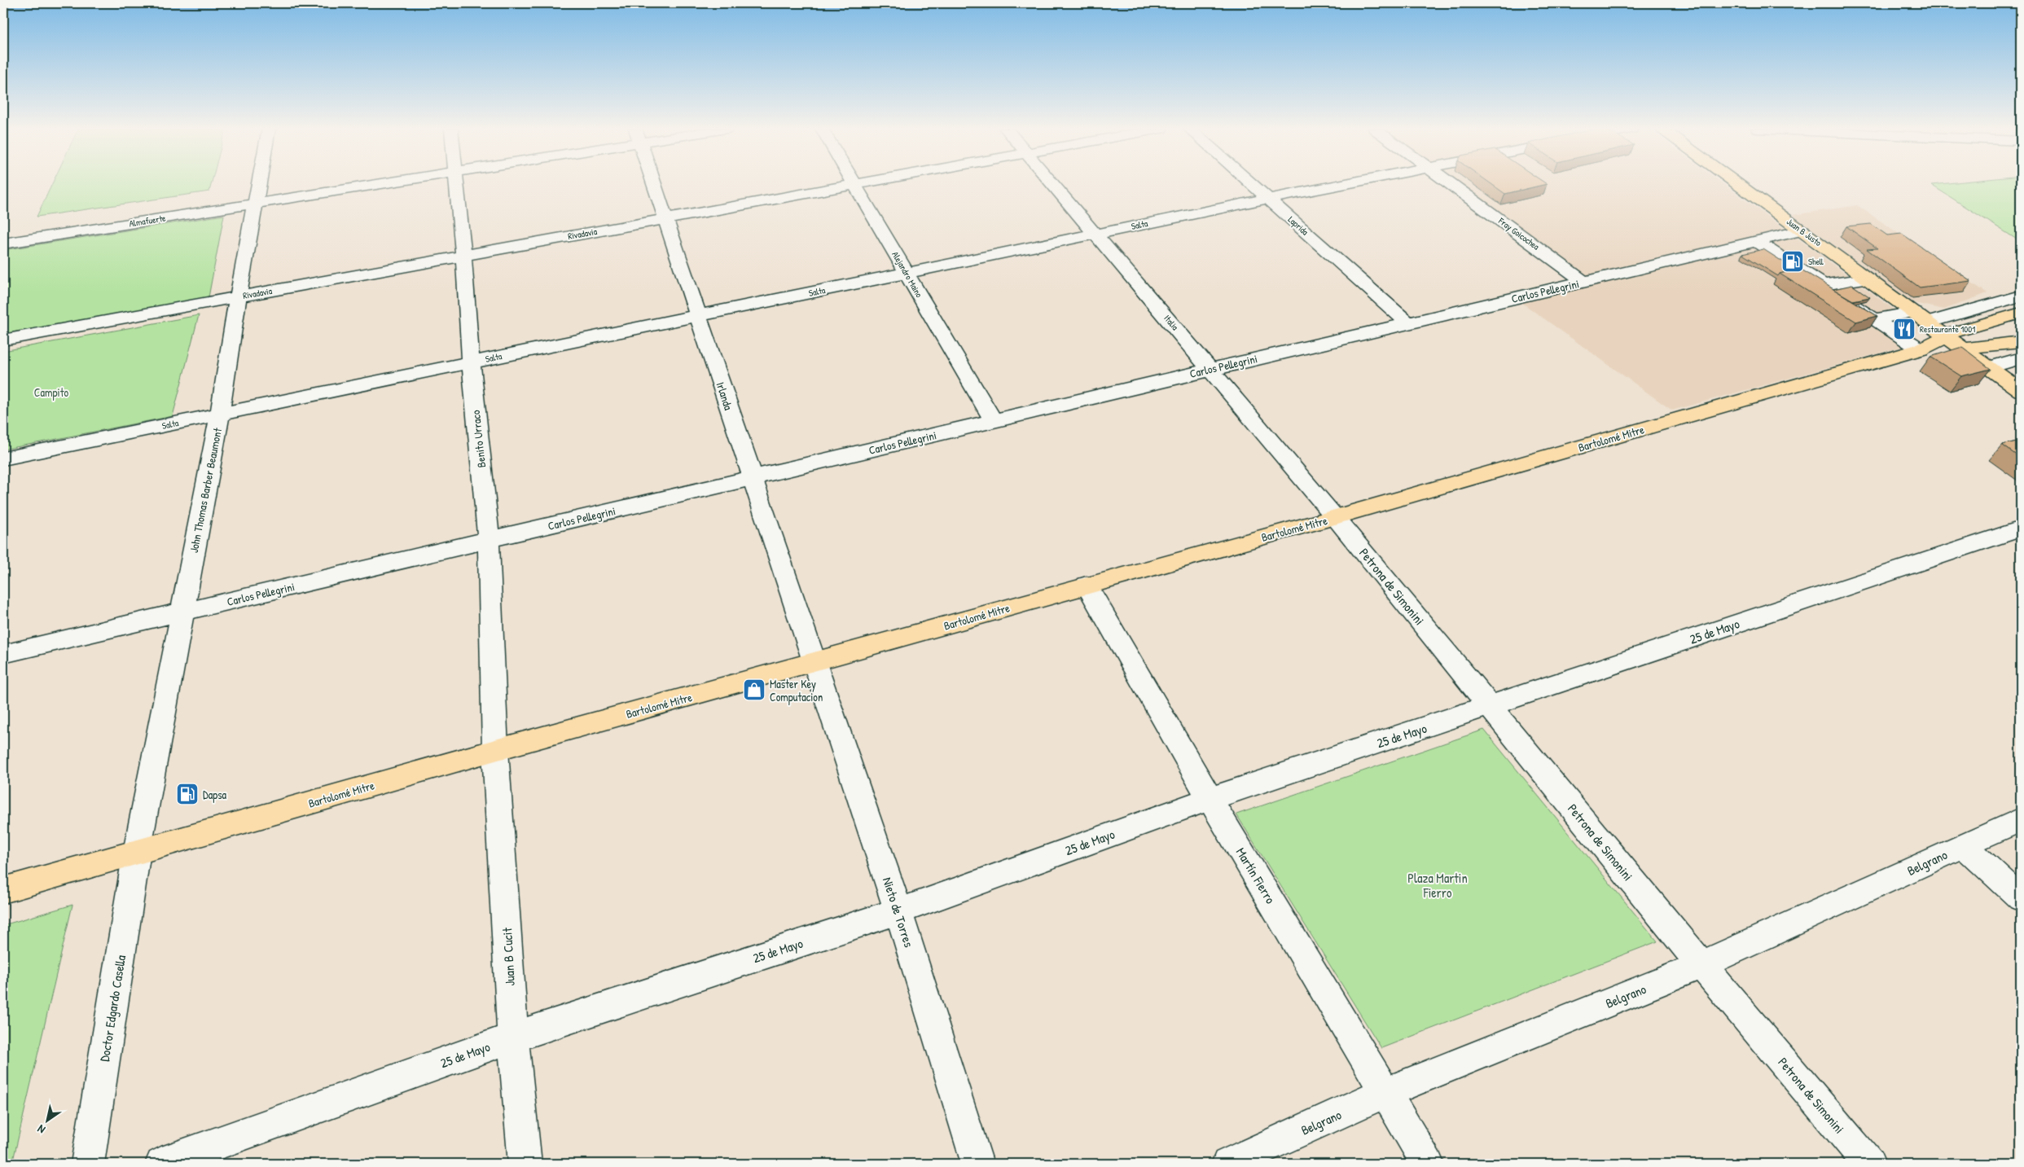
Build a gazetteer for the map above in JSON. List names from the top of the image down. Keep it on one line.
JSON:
{"streets":{"main road":["Juan B Justo","Bartolomé Mitre"],"street":["Almafuerte","Salta","Laprida","Rivadavia","Fray Goicochea","Alejandro Maino","Carlos Pellegrini","Italia","Irlanda","Benito Urraco","John Thomas Barber Beaumont","Petrona de Simonini","25 de Mayo","Belgrano","Martín Fierro","Nieto de Torres","Juan B Cucit","Doctor Edgardo Casella"]},"crossings":[["Almafuerte","John Thomas Barber Beaumont"],["Salta","Laprida"],["Salta","Alejandro Maino"],["Salta","Italia"],["Salta","Irlanda"],["Salta","Benito Urraco"],["Salta","John Thomas Barber Beaumont"],["Laprida","Carlos Pellegrini"],["Juan B Justo","Carlos Pellegrini"],["Juan B Justo","Bartolomé Mitre"],["Rivadavia","Alejandro Maino"],["Rivadavia","Irlanda"],["Rivadavia","Benito Urraco"],["Rivadavia","John Thomas Barber Beaumont"],["Fray Goicochea","Carlos Pellegrini"],["Alejandro Maino","Carlos Pellegrini"],["Carlos Pellegrini","Italia"],["Carlos Pellegrini","Irlanda"],["Carlos Pellegrini","Benito Urraco"],["Carlos Pellegrini","John Thomas Barber Beaumont"],["Italia","Bartolomé Mitre"],["Italia","Petrona de Simonini"],["Irlanda","Bartolomé Mitre"],["Irlanda","Nieto de Torres"],["Bartolomé Mitre","Benito Urraco"],["Bartolomé Mitre","John Thomas Barber Beaumont"],["Bartolomé Mitre","Petrona de Simonini"],["Bartolomé Mitre","Martín Fierro"],["Bartolomé Mitre","Nieto de Torres"],["Bartolomé Mitre","Juan B Cucit"],["Bartolomé Mitre","Doctor Edgardo Casella"],["Benito Urraco","Juan B Cucit"],["John Thomas Barber Beaumont","Doctor Edgardo Casella"],["Petrona de Simonini","25 de Mayo"],["Petrona de Simonini","Belgrano"],["25 de Mayo","Martín Fierro"],["25 de Mayo","Nieto de Torres"],["25 de Mayo","Juan B Cucit"],["Belgrano","Martín Fierro"]],"parks":["Campito","Plaza Martin Fierro"],"places":{"fuel station":["Shell","Dapsa"],"restaurant":["Restaurante 1001"],"shop":["Master Key Computacion"]},"north":"bottom left"}
